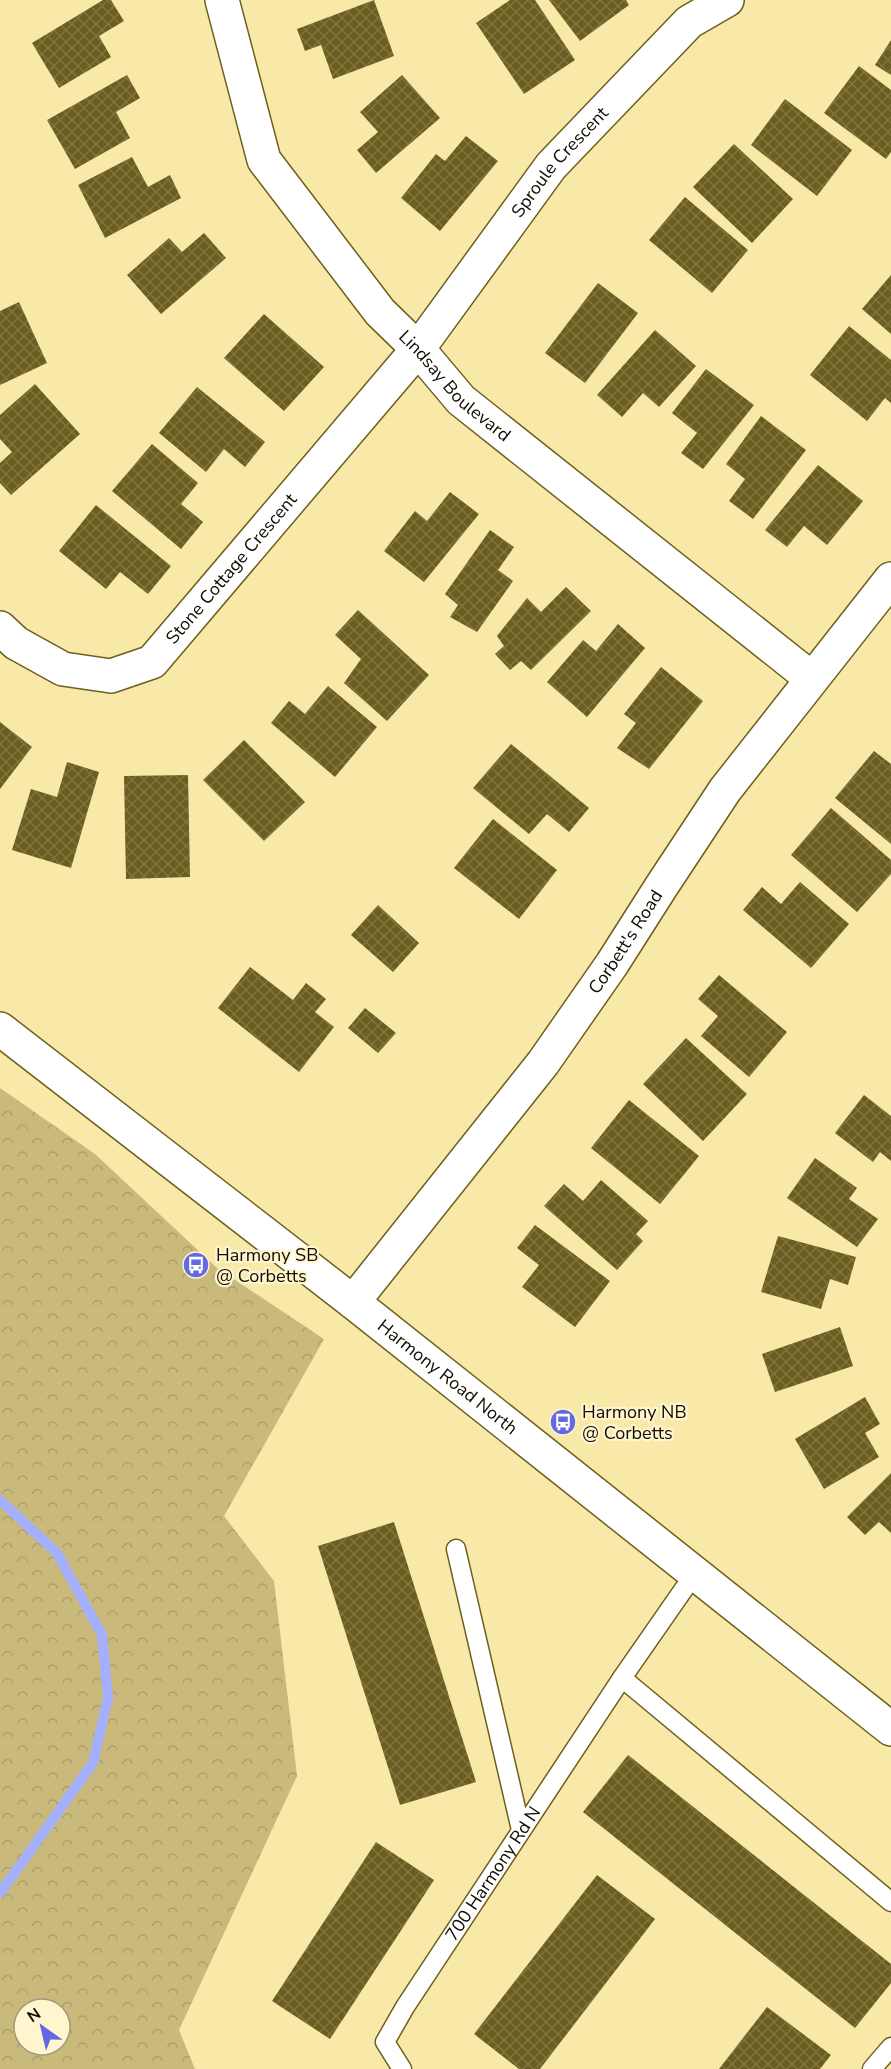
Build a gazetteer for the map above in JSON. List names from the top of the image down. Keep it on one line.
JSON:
{"streets":{"street":["Sproule Crescent","Lindsay Boulevard","Stone Cottage Crescent","Corbett's Road","Harmony Road North"],"lane":["700 Harmony Rd N"]},"crossings":[["Sproule Crescent","Lindsay Boulevard"],["Sproule Crescent","Stone Cottage Crescent"],["Lindsay Boulevard","Stone Cottage Crescent"],["Lindsay Boulevard","Corbett's Road"],["Corbett's Road","Harmony Road North"],["Harmony Road North","700 Harmony Rd N"]],"places":{"bus stop":["Harmony SB @ Corbetts","Harmony NB @ Corbetts"]},"north":"top left"}
